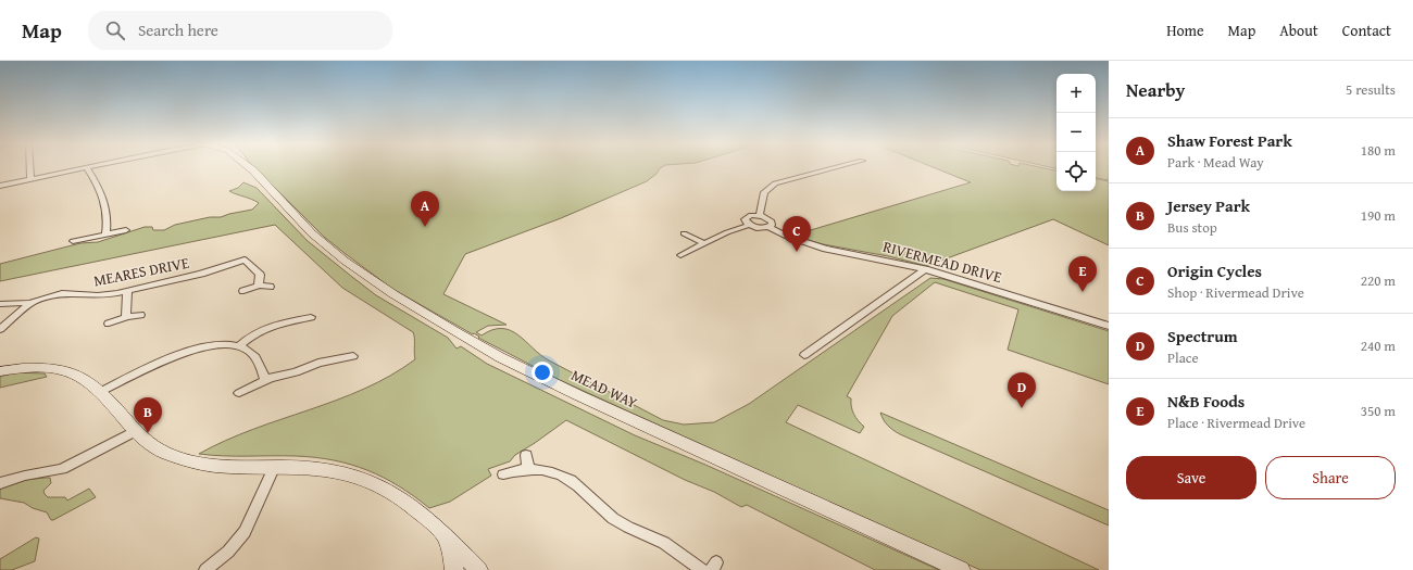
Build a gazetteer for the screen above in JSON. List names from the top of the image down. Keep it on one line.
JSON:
{"streets":{"main road":["MEAD WAY"],"street":["RIVERMEAD DRIVE","MEARES DRIVE"]},"page":{"header":"Map","search":"Search here","nav":["Home","Map","About","Contact"],"heading":["Nearby","5 results"],"map_buttons":["+","−"],"list":[{"mark":"A","name":"Shaw Forest Park","note":"Park · Mead Way","value":"180 m"},{"mark":"B","name":"Jersey Park","note":"Bus stop","value":"190 m"},{"mark":"C","name":"Origin Cycles","note":"Shop · Rivermead Drive","value":"220 m"},{"mark":"D","name":"Spectrum","note":"Place","value":"240 m"},{"mark":"E","name":"N&B Foods","note":"Place · Rivermead Drive","value":"350 m"}],"pins":["A","C","E","D","B"],"buttons":["Save","Share"]}}
